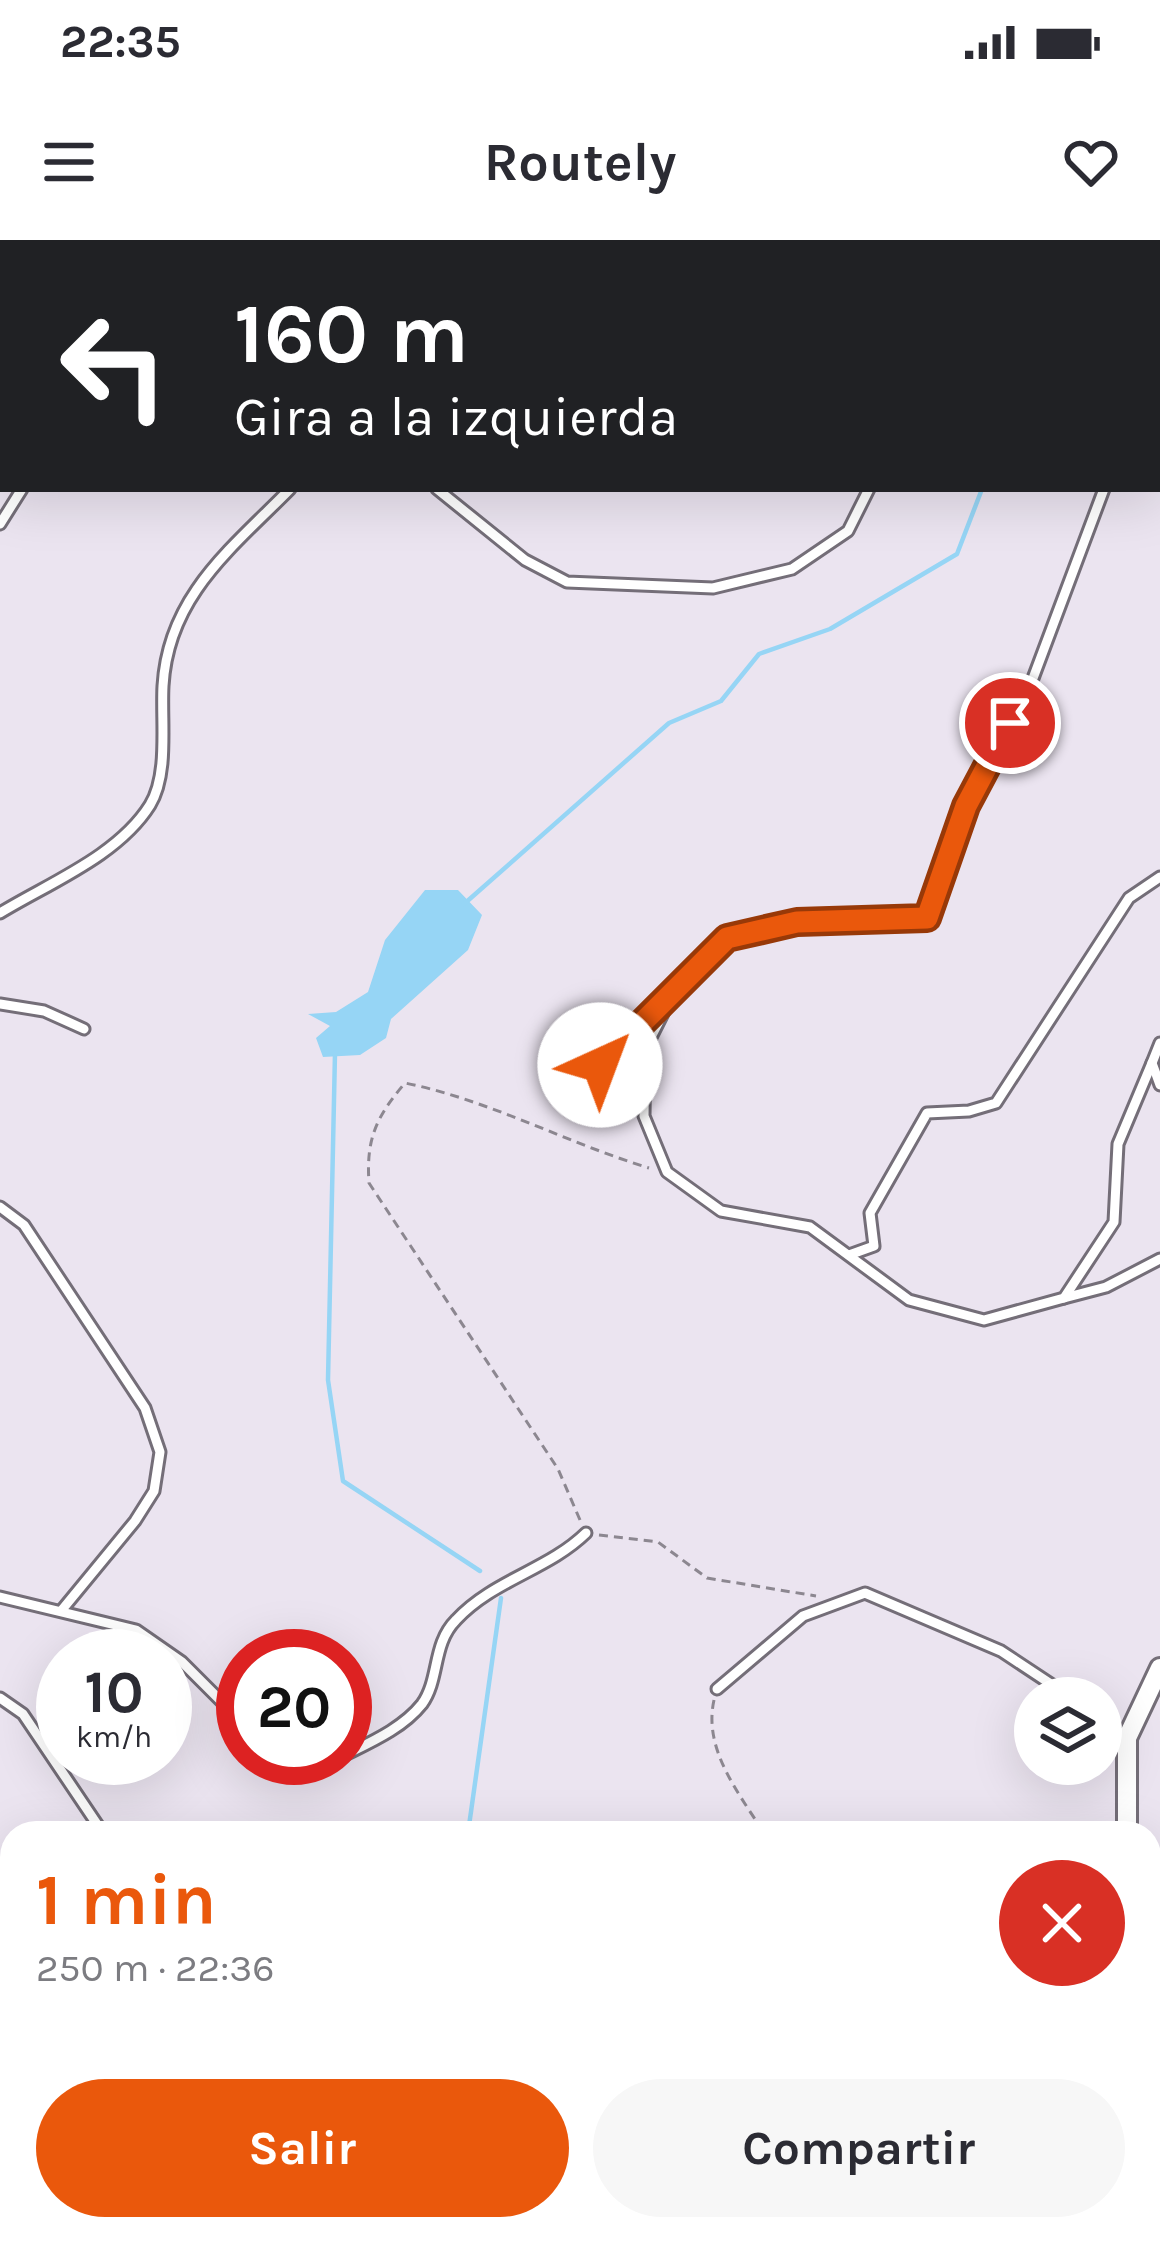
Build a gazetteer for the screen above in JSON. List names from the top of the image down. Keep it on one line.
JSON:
{"page":{"status":"22:35","header":"Routely","turn":["160 m","Gira a la izquierda"],"speed":"10 km/h","limit":"20","heading":["1 min","250 m · 22:36"],"buttons":["Salir","Compartir"]}}
